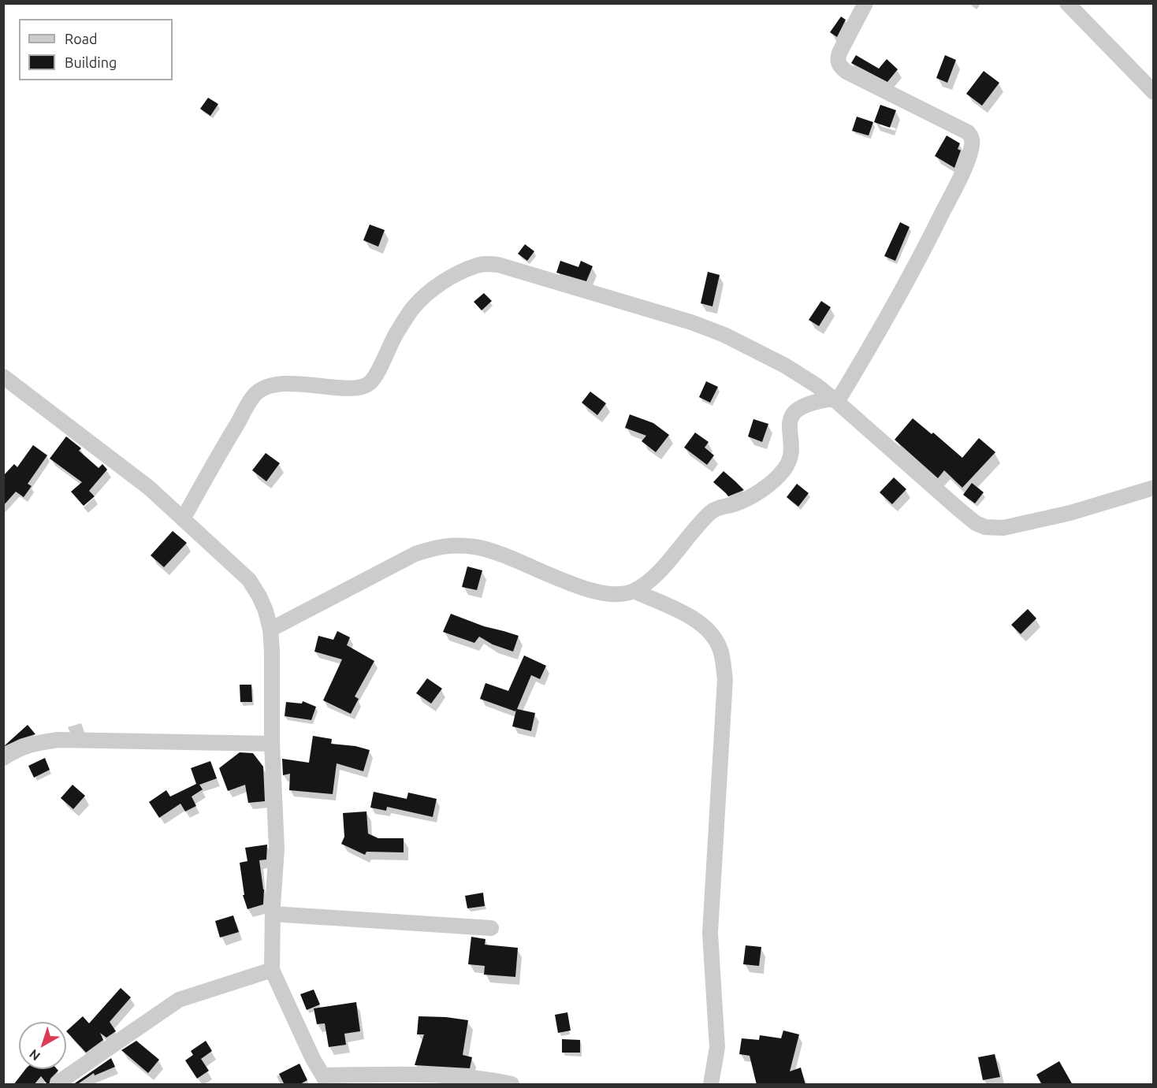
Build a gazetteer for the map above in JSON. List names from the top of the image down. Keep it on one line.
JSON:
{"legend":["Road","Building"],"north":"bottom left"}
